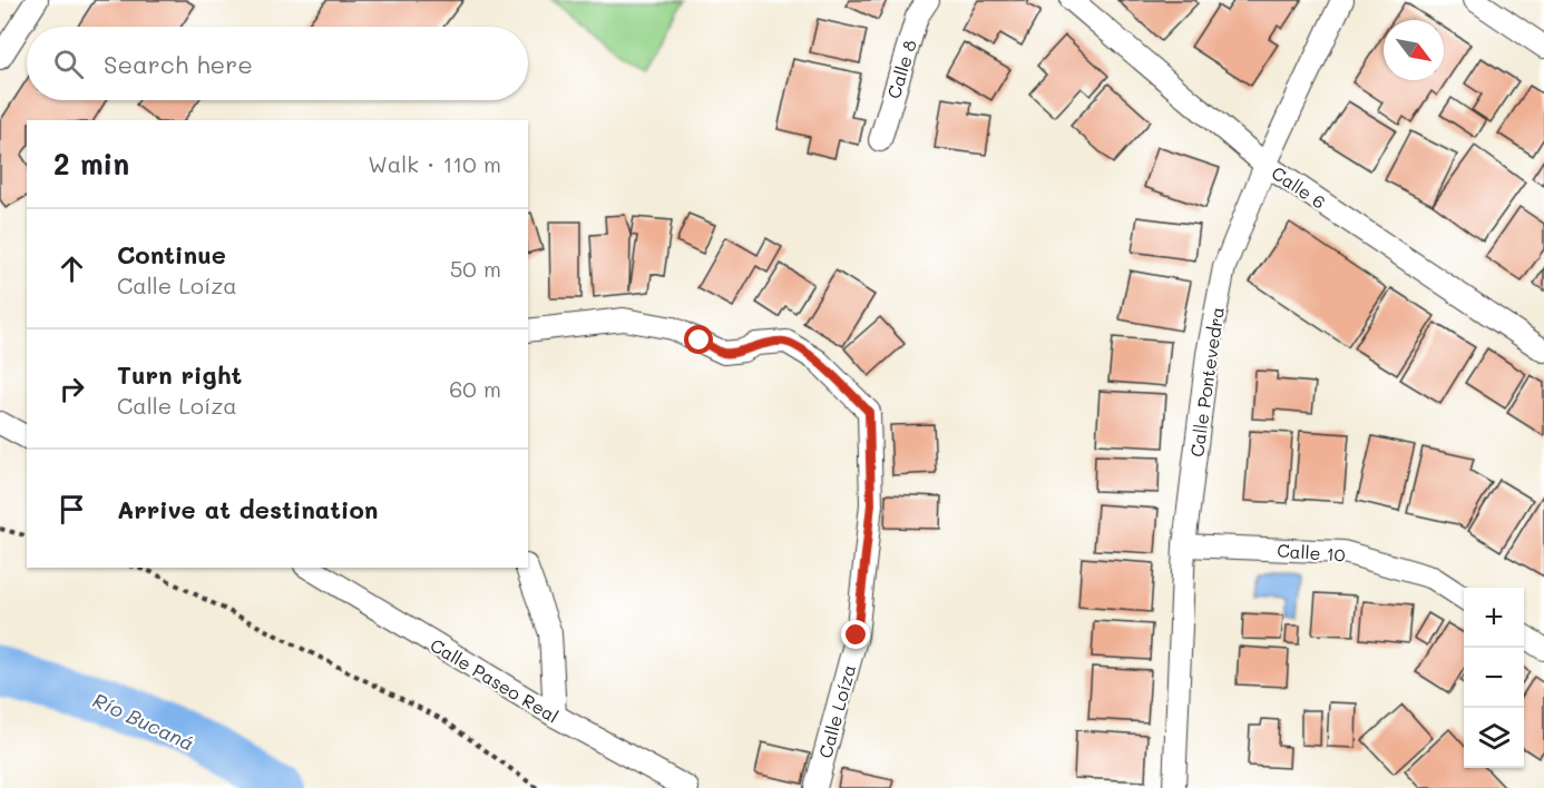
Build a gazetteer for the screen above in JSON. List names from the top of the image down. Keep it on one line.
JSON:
{"streets":{"street":["Calle 8","Calle 6","Calle Pontevedra","Calle 10","Calle Paseo Real","Calle Loíza"]},"crossings":[["Calle 6","Calle Pontevedra"],["Calle Pontevedra","Calle 10"]],"water":["Río Bucaná"],"north":"bottom right","page":{"search":"Search here","heading":["2 min","Walk · 110 m"],"list":[["Continue","Calle Loíza","50 m"],["Turn right","Calle Loíza","60 m"],"Arrive at destination"],"map_buttons":["+","−"]}}
